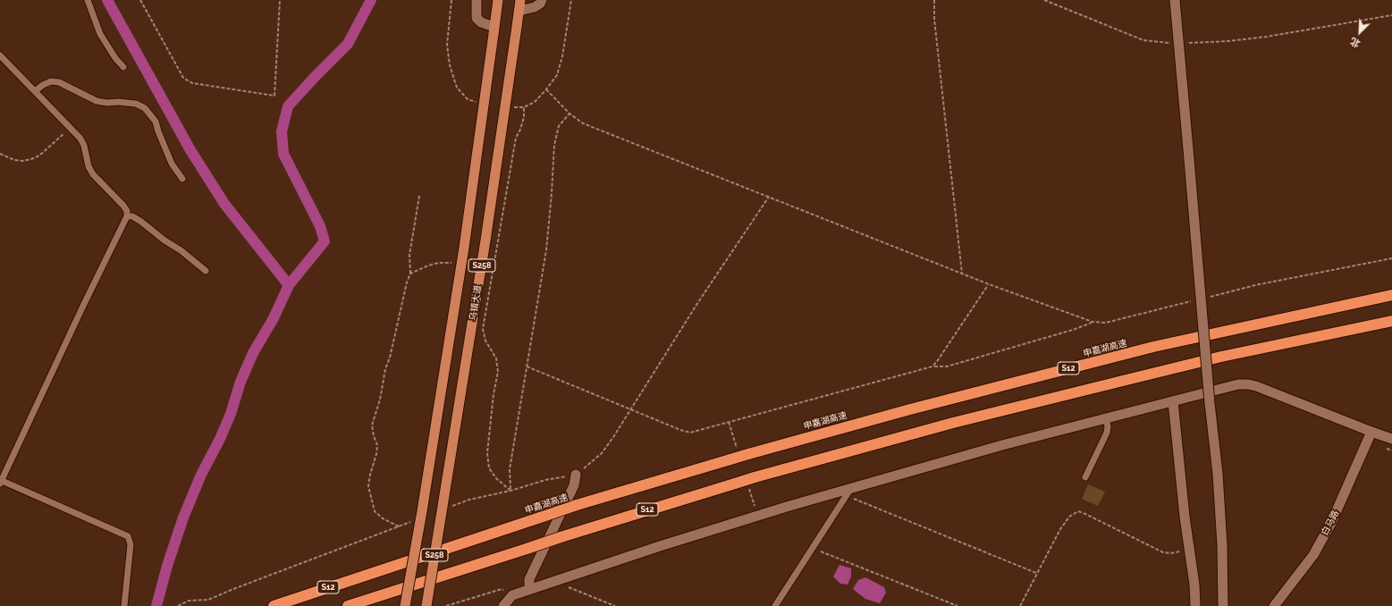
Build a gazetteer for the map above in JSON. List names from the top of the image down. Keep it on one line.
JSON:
{"streets":{"highway":["申嘉湖高速","S12"],"main road":["S258","乌镇大道"],"street":["白马路"]},"north":"bottom left"}
